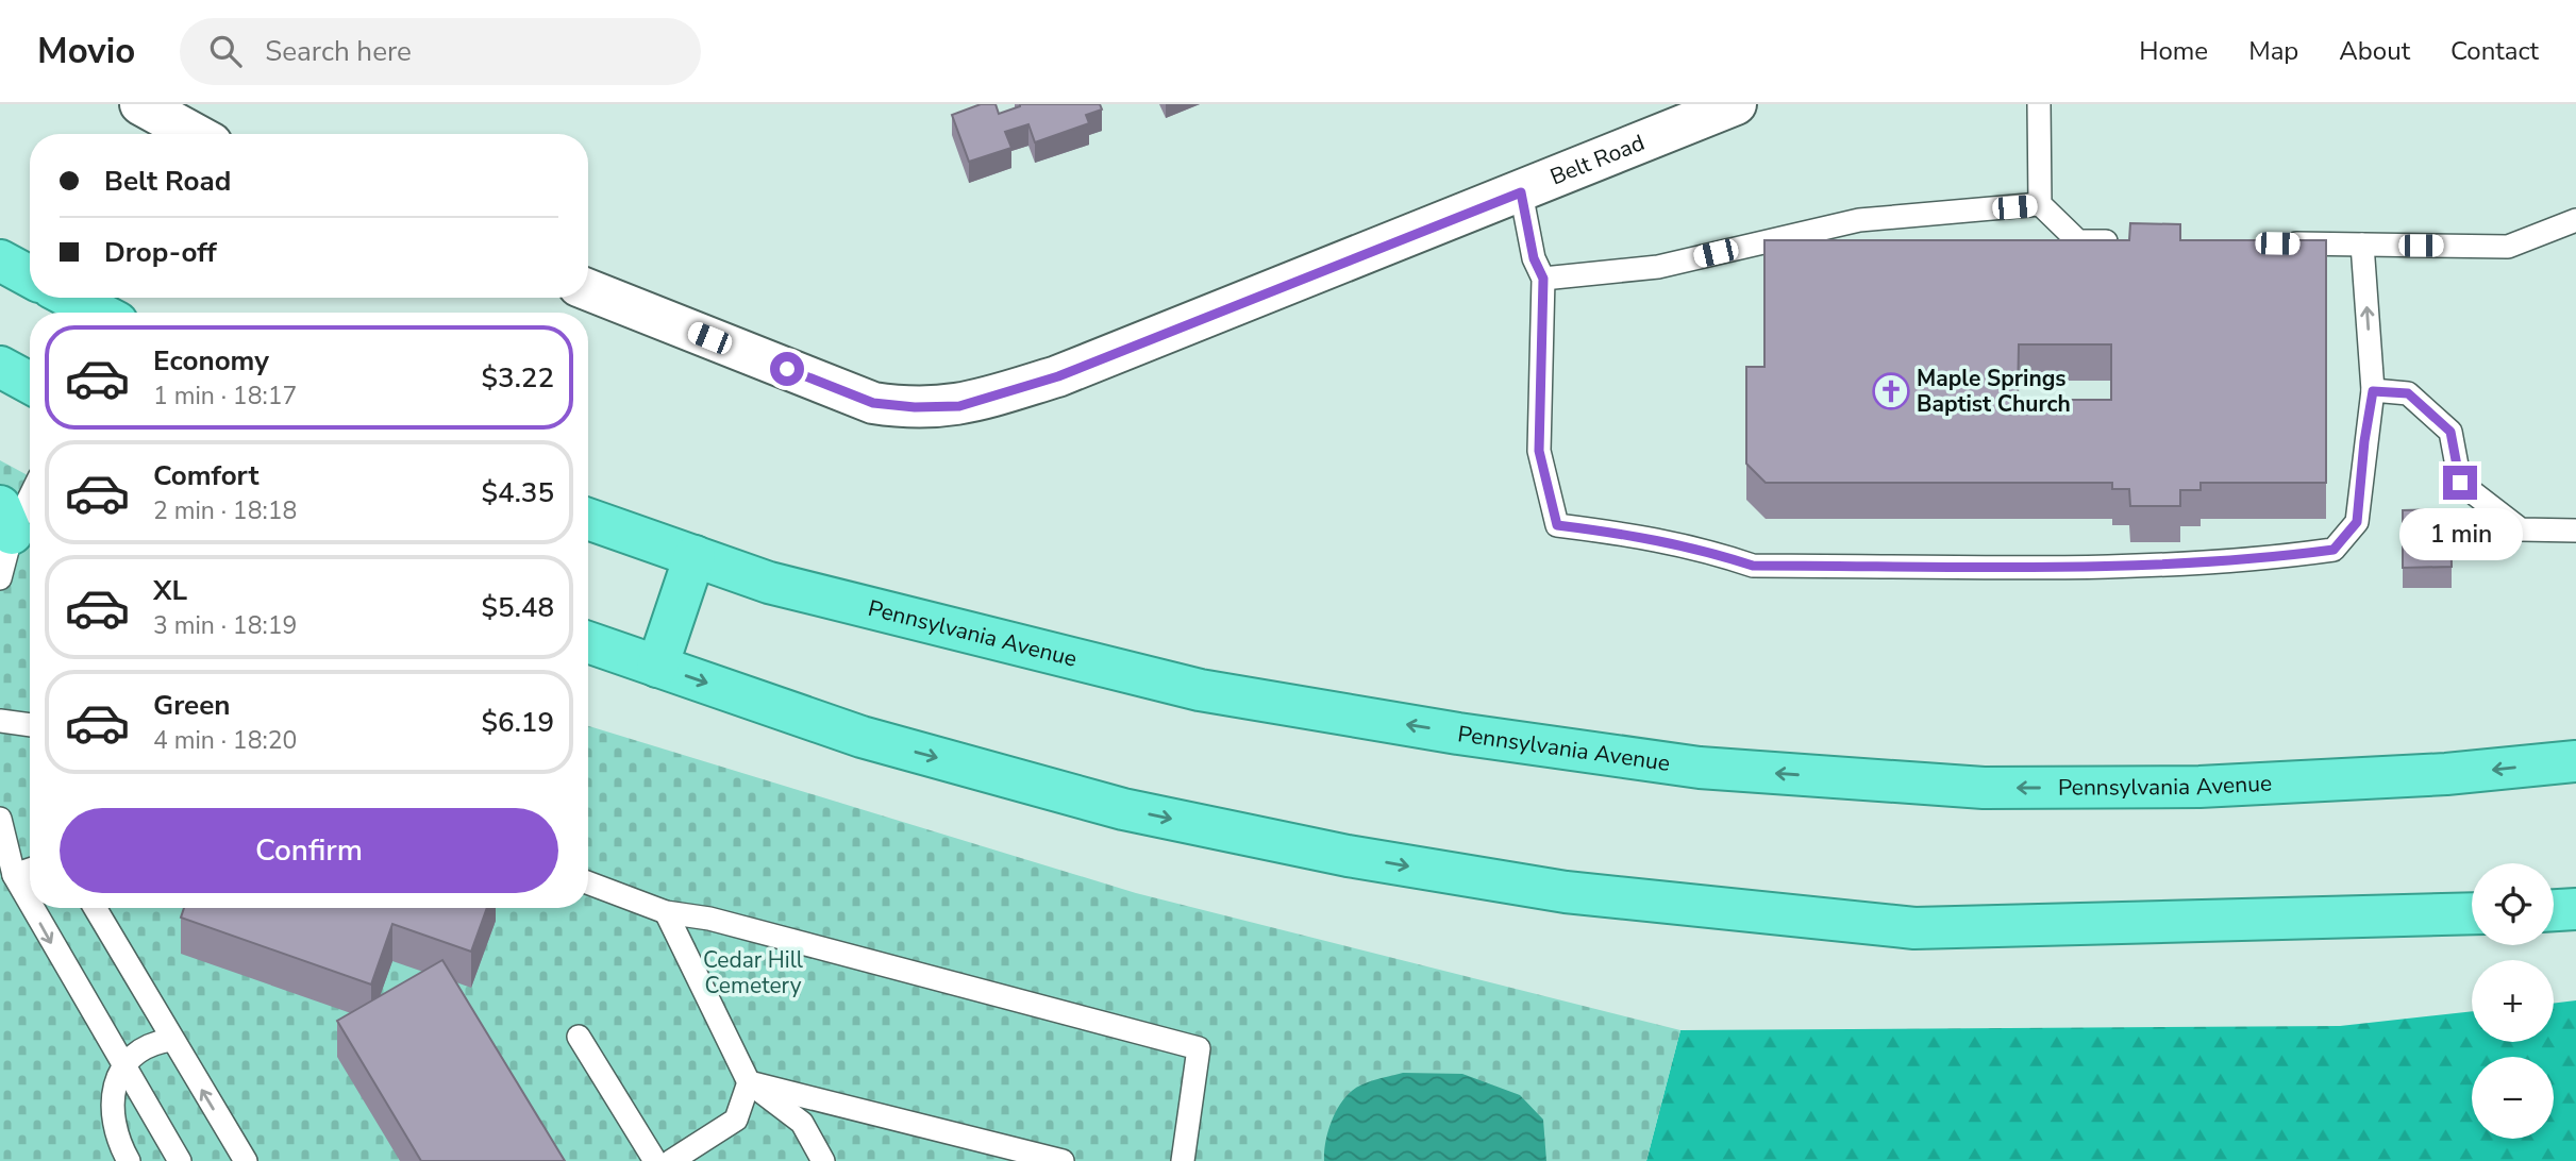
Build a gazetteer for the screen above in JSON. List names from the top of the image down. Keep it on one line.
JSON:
{"streets":{"highway":["Pennsylvania Avenue"],"street":["Belt Road"]},"parks":["Cedar Hill Cemetery"],"places":{"church":["Maple Springs Baptist Church"]},"page":{"header":"Movio","search":"Search here","nav":["Home","Map","About","Contact"],"banner":["Belt Road","Drop-off"],"list":[{"name":"Economy","note":"1 min · 18:17","value":"$3.22"},{"name":"Comfort","note":"2 min · 18:18","value":"$4.35"},{"name":"XL","note":"3 min · 18:19","value":"$5.48"},{"name":"Green","note":"4 min · 18:20","value":"$6.19"}],"bubble":"1 min","buttons":"Confirm","map_buttons":["+","−"]}}
